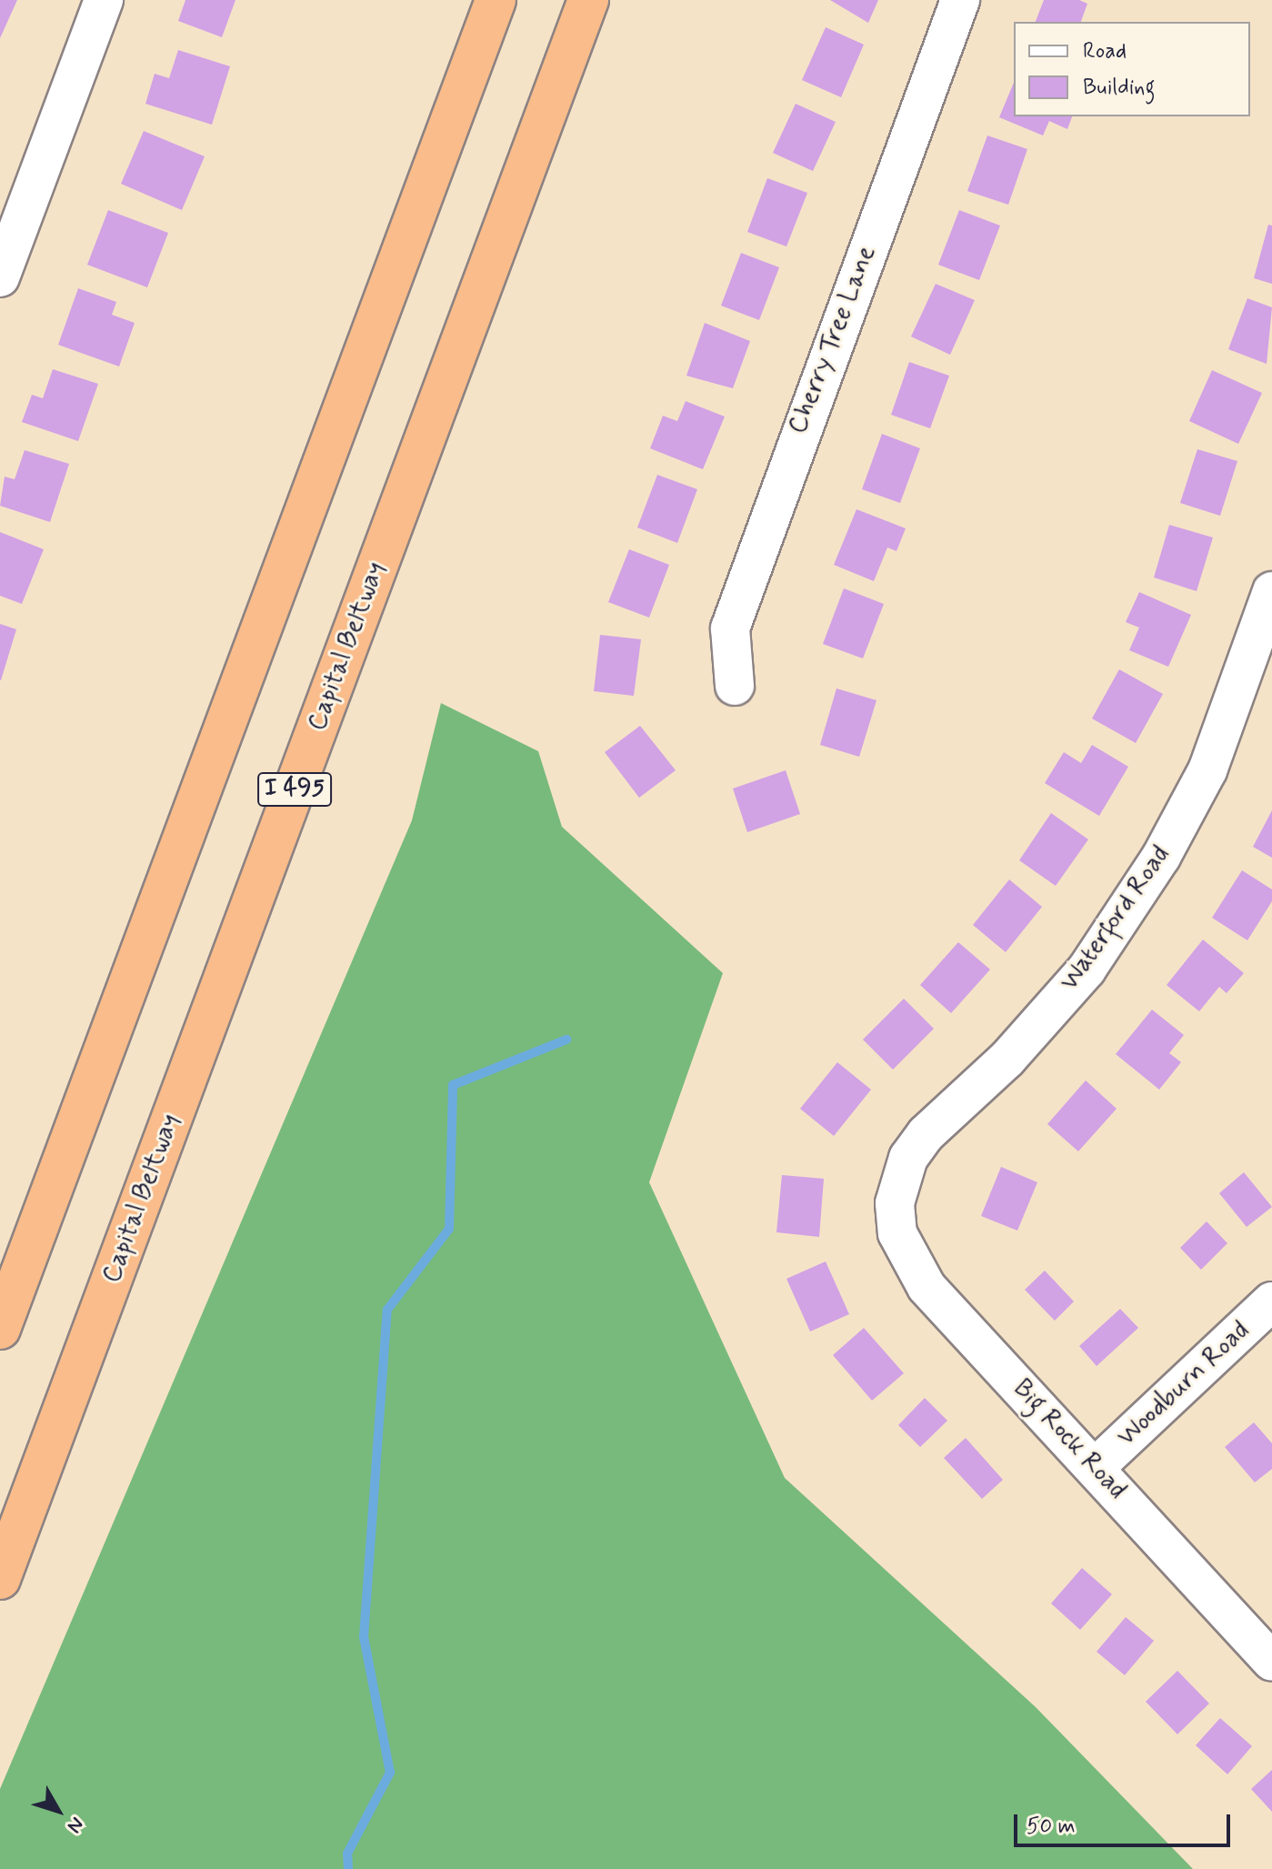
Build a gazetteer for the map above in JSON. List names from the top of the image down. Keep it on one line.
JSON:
{"streets":{"highway":["Capital Beltway","I 495"],"street":["Cherry Tree Lane","Waterford Road","Woodburn Road","Big Rock Road"]},"crossings":[["Waterford Road","Big Rock Road"],["Woodburn Road","Big Rock Road"]],"legend":["Road","Building"],"scale_bar":"50 m","north":"bottom right"}
